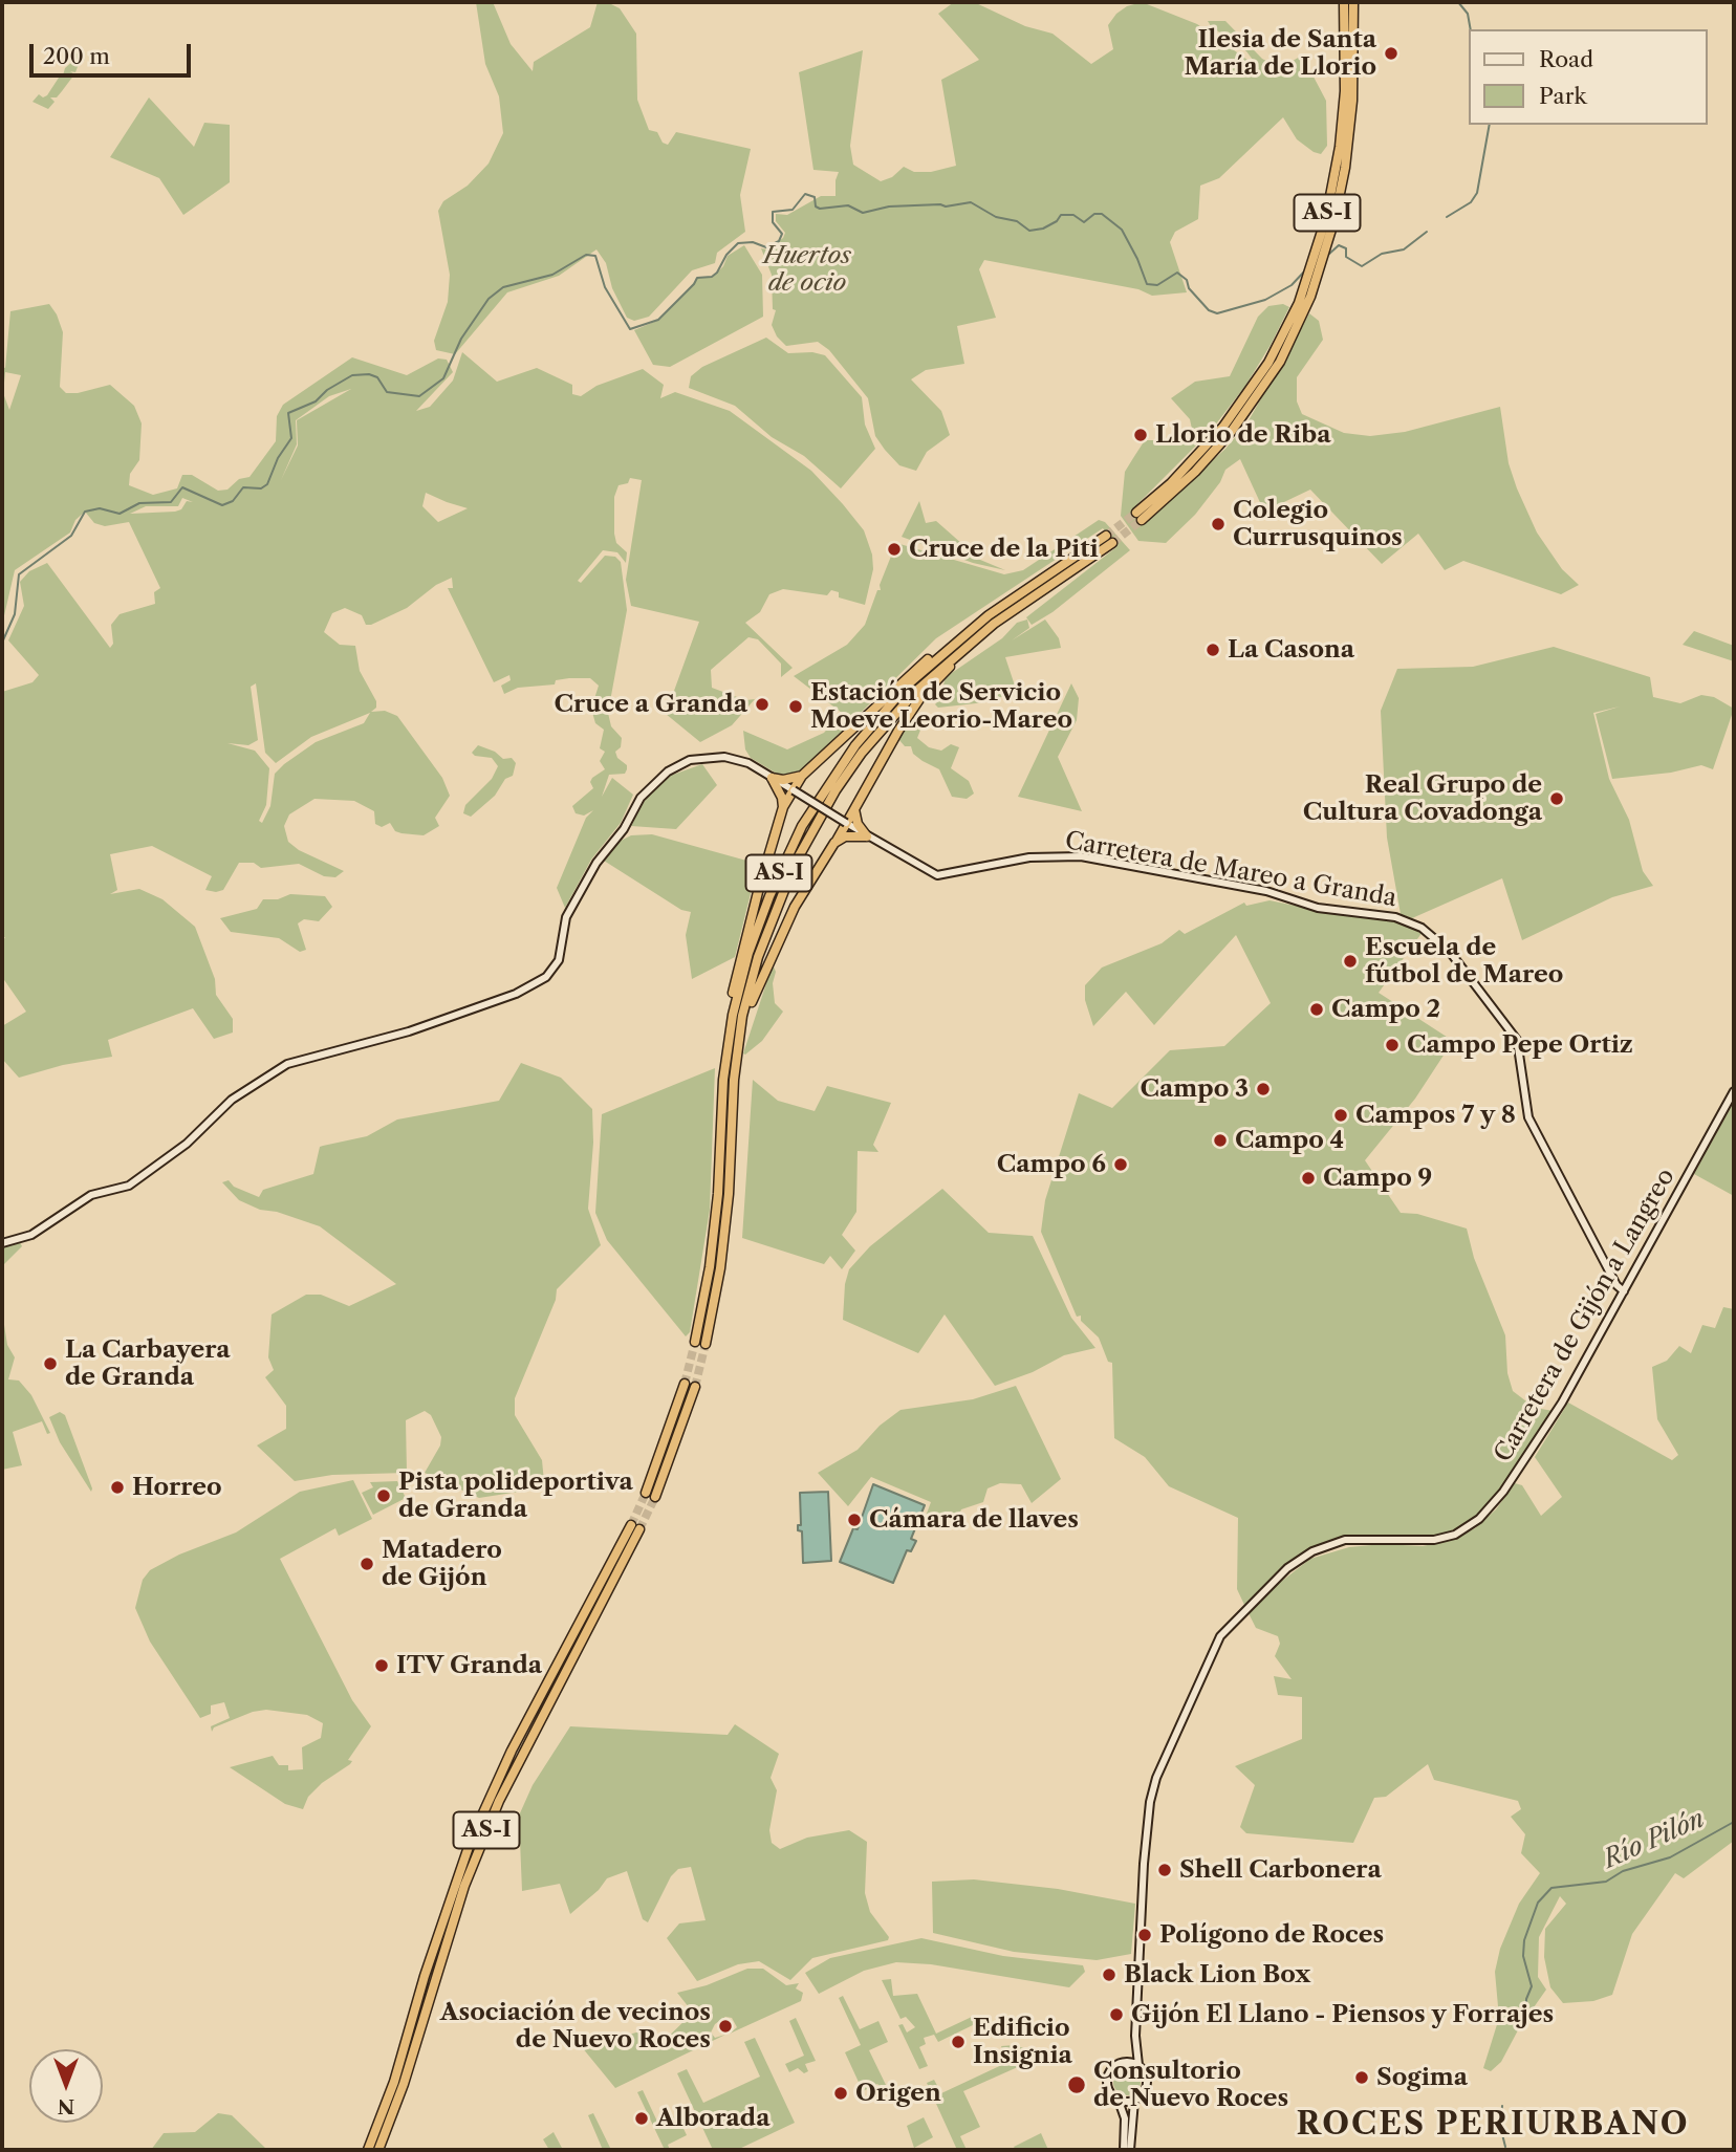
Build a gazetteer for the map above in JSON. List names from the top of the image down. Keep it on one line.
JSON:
{"streets":{"highway":["AS-I"],"street":["Carretera de Mareo a Granda","Carretera de Gijón a Langreo"]},"crossings":[["Carretera de Mareo a Granda","Carretera de Gijón a Langreo"]],"districts":["ROCES PERIURBANO"],"water":["Río Pilón"],"parks":["Huertos de ocio"],"places":["Ilesia de Santa María de Llorio","Llorio de Riba","Colegio Currusquinos","Cruce de la Piti","La Casona","Cruce a Granda","Estación de Servicio Moeve Leorio-Mareo","Real Grupo de Cultura Covadonga","Escuela de fútbol de Mareo","Campo 2","Campo Pepe Ortiz","Campo 3","Campos 7 y 8","Campo 4","Campo 6","Campo 9","La Carbayera de Granda","Horreo","Pista polideportiva de Granda","Cámara de llaves","Matadero de Gijón","ITV Granda","Shell Carbonera","Polígono de Roces","Black Lion Box","Gijón El Llano - Piensos y Forrajes","Asociación de vecinos de Nuevo Roces","Edificio Insignia","Sogima","Consultorio de Nuevo Roces","Origen","Alborada"],"legend":["Road","Park"],"scale_bar":"200 m","north":"bottom"}
